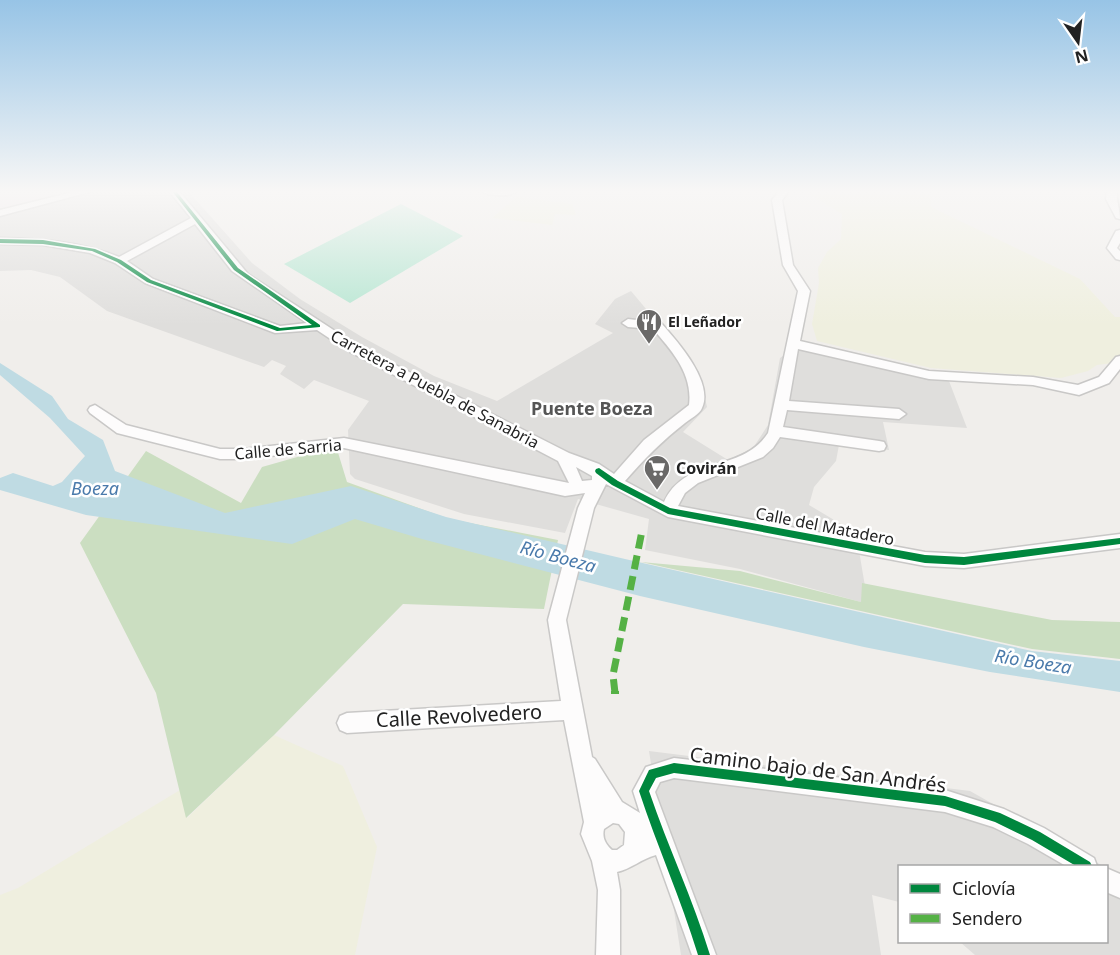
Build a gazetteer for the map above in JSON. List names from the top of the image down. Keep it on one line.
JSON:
{"streets":{"street":["Carretera a Puebla de Sanabria","Calle de Sarria","Calle del Matadero","Calle Revolvedero","Camino bajo de San Andrés"]},"crossings":[["Carretera a Puebla de Sanabria","Calle de Sarria"],["Carretera a Puebla de Sanabria","Calle del Matadero"],["Calle de Sarria","Calle del Matadero"]],"districts":["Puente Boeza"],"water":["Boeza","Río Boeza"],"places":{"restaurant":["El Leñador"],"supermarket":["Covirán"]},"legend":["Ciclovía","Sendero"],"north":"bottom"}
